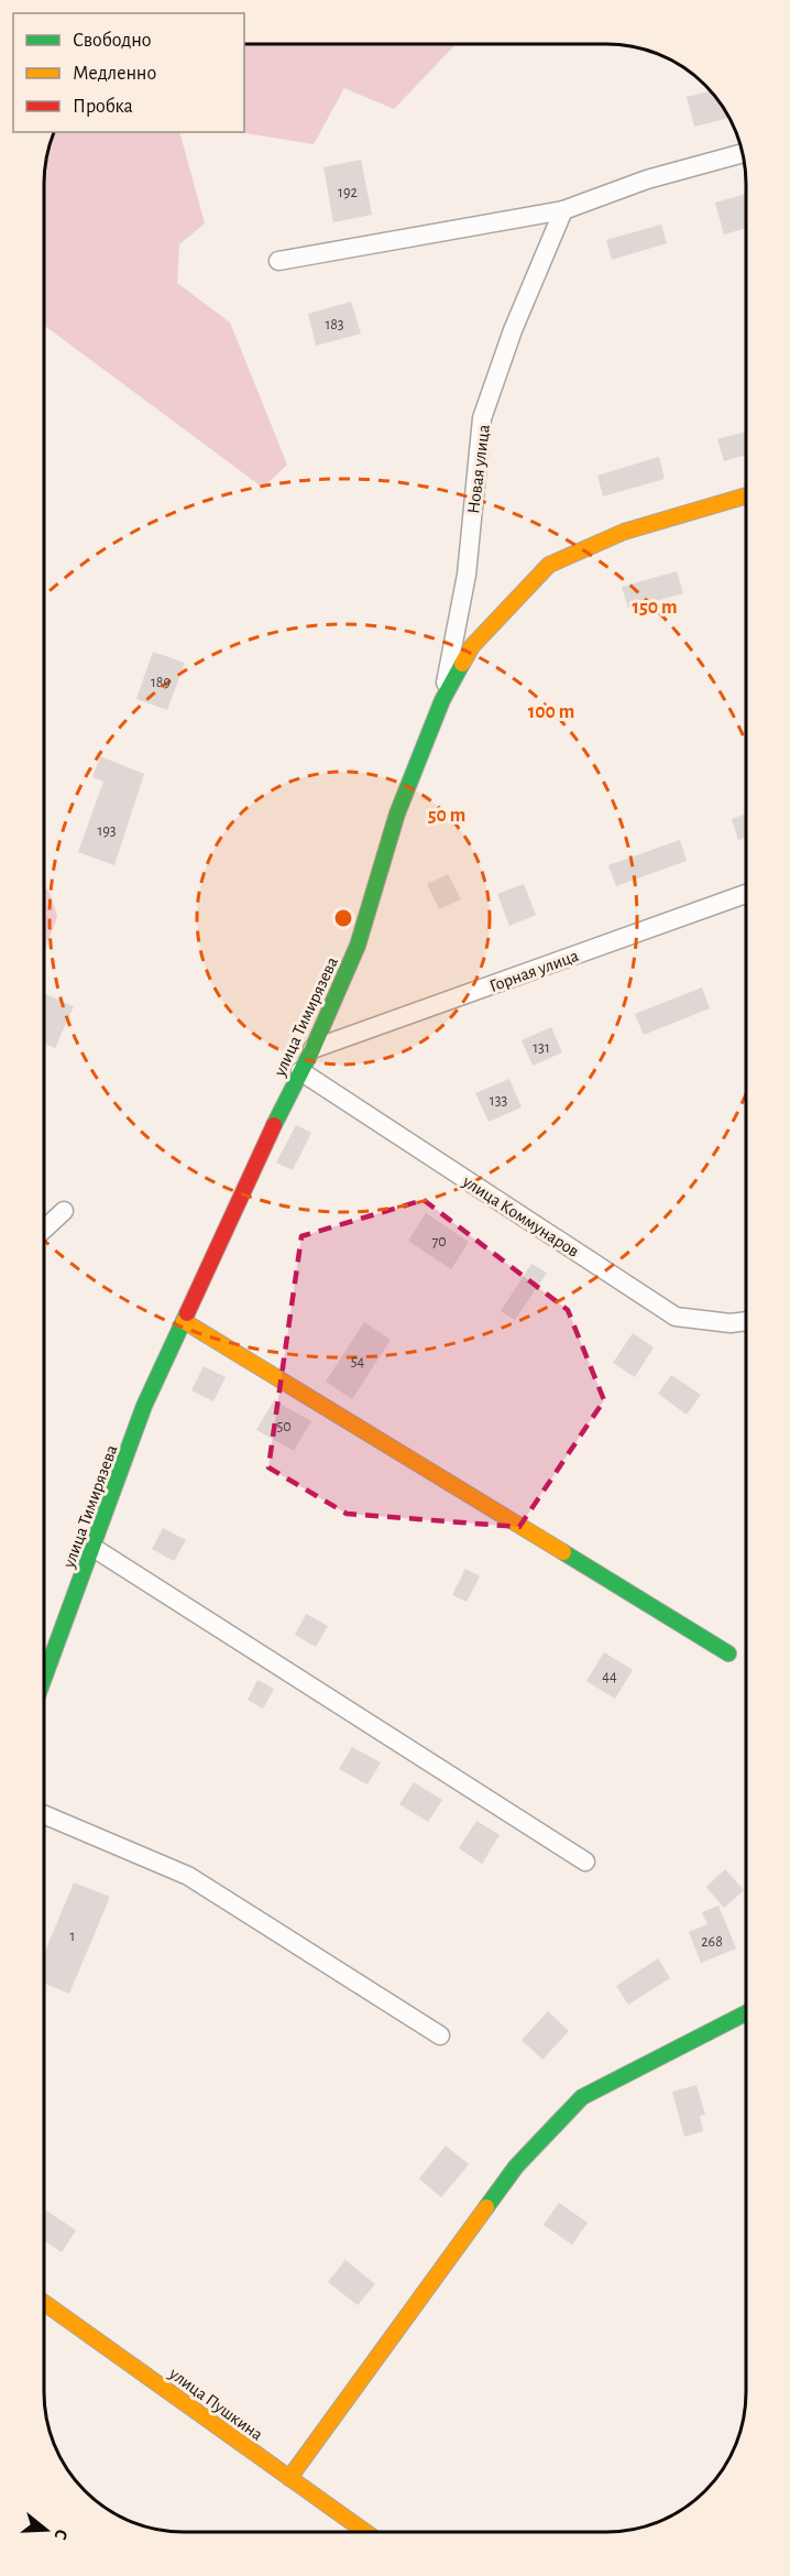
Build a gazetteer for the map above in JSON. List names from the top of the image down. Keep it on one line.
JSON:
{"streets":{"street":["Новая улица","Горная улица","улица Тимирязева","улица Коммунаров","улица Пушкина"]},"crossings":[["Новая улица","улица Тимирязева"],["Горная улица","улица Тимирязева"],["улица Тимирязева","улица Коммунаров"]],"house_numbers":["192","183","189","193","131","133","70","54","50","44","1","268"],"legend":["Свободно","Медленно","Пробка"],"north":"right","rings":["150 m","100 m","50 m"]}
